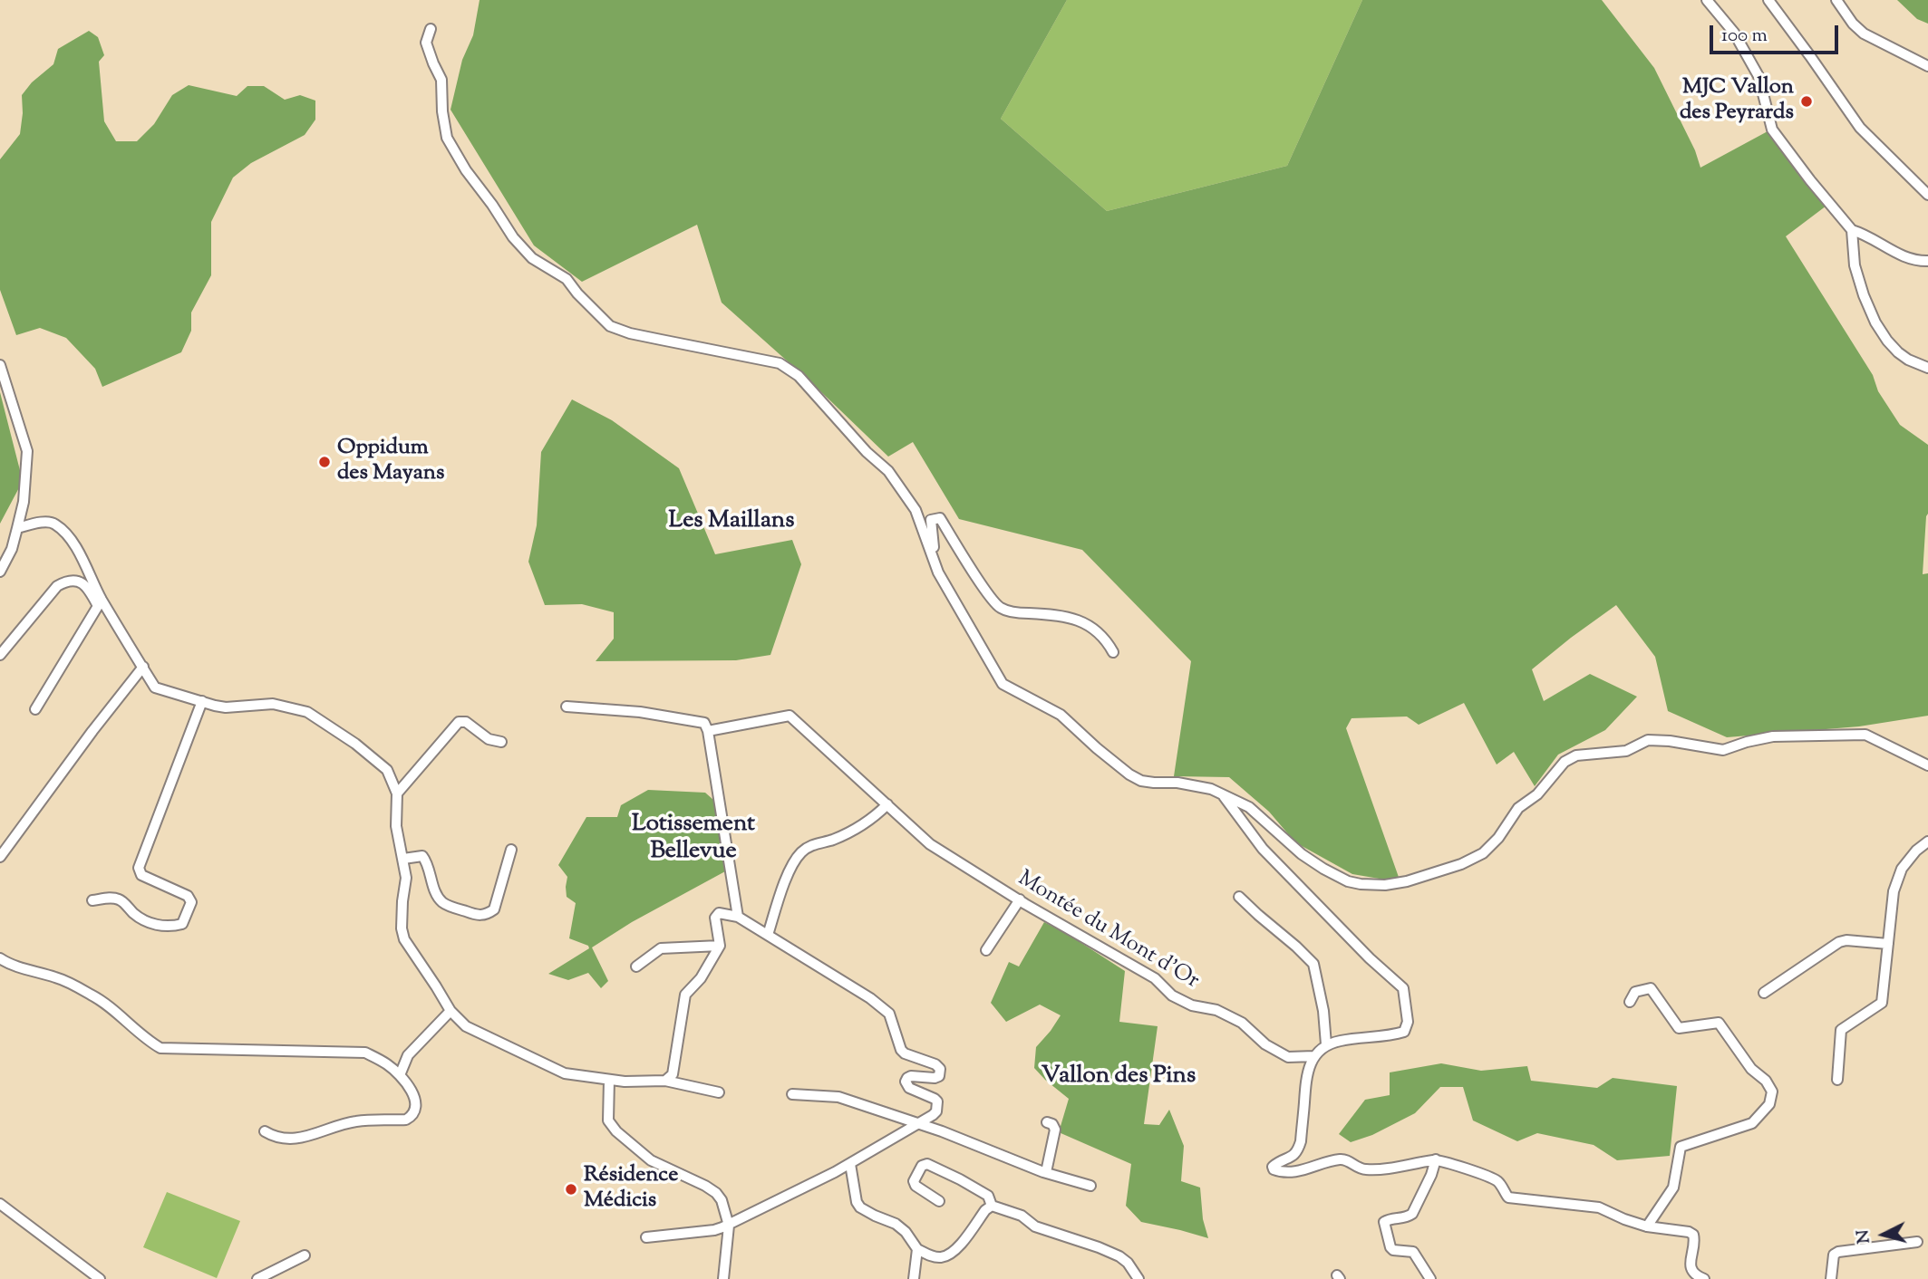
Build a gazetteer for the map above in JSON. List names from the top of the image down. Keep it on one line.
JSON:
{"streets":{"street":["Montée du Mont d'Or"]},"districts":["Les Maillans","Lotissement Bellevue","Vallon des Pins"],"places":["MJC Vallon des Peyrards","Oppidum des Mayans","Résidence Médicis"],"scale_bar":"100 m","north":"left"}
